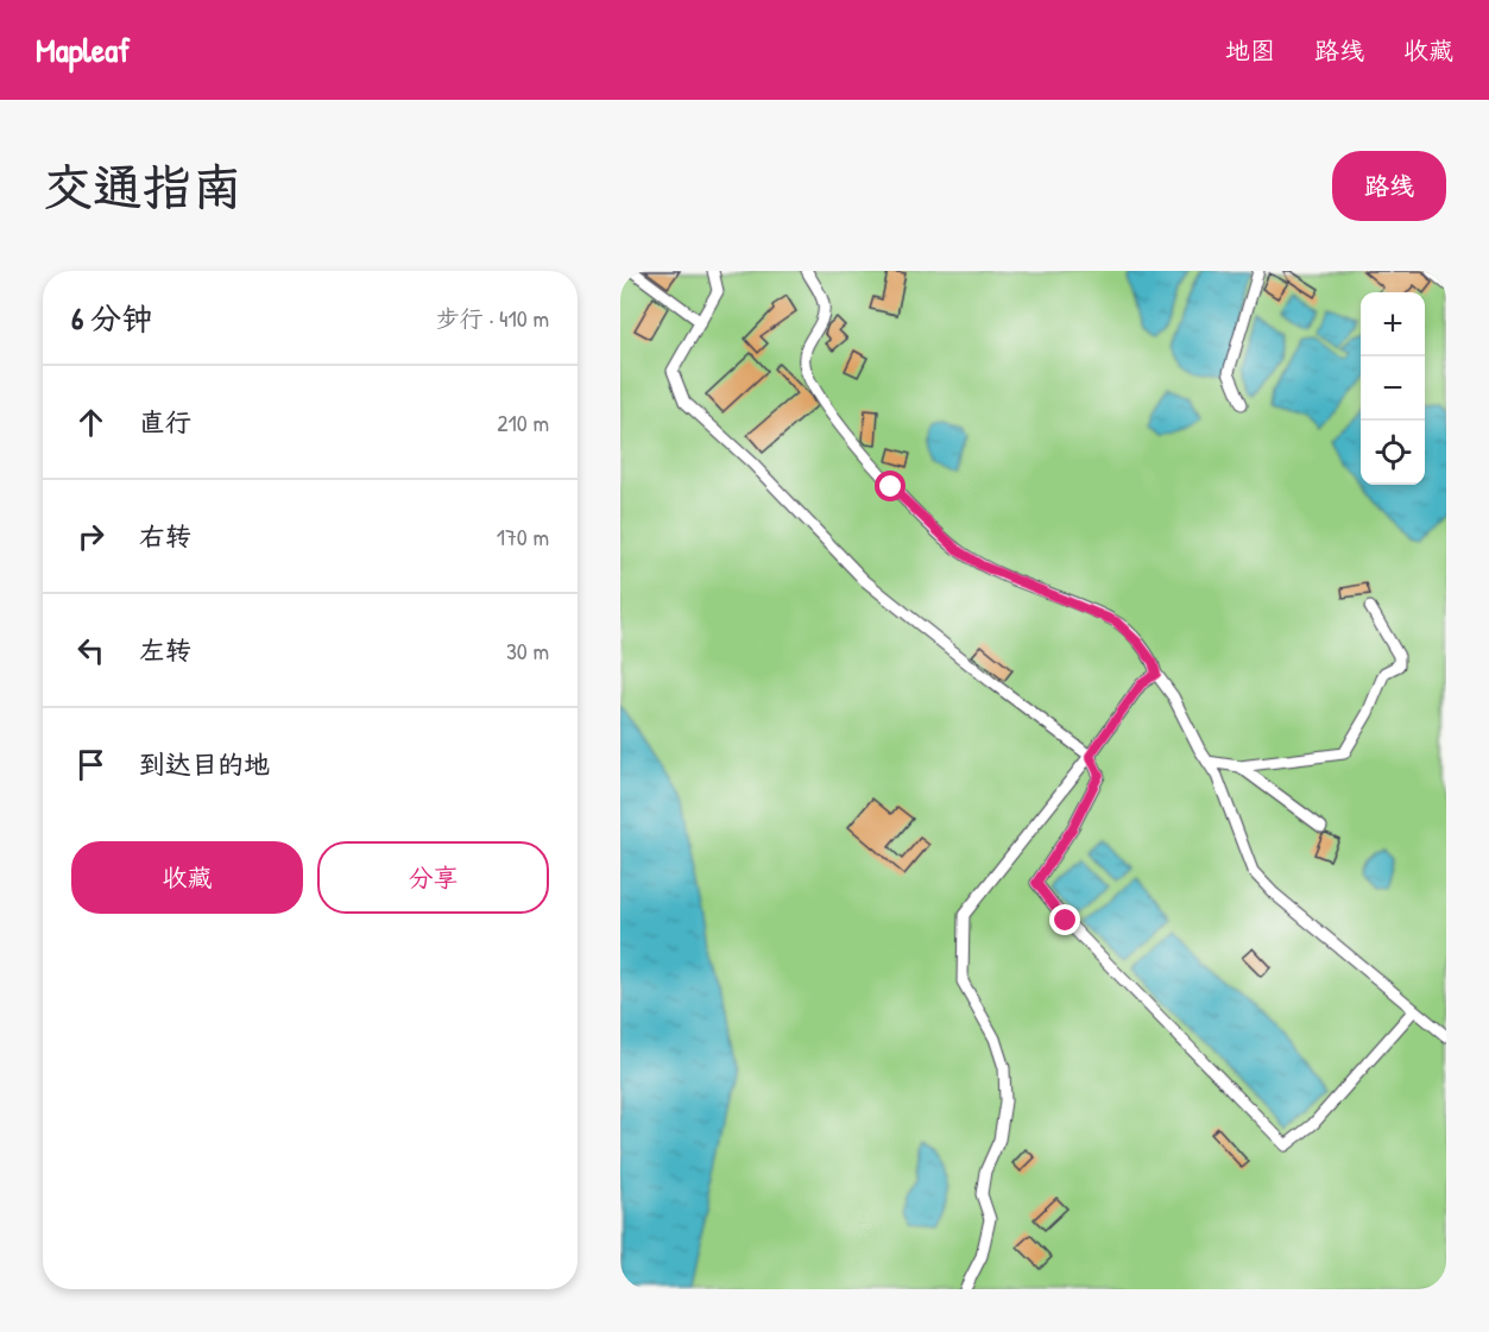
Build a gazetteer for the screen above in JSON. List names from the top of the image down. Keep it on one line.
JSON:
{"page":{"header":"Mapleaf","nav":["地图","路线","收藏"],"buttons":["路线",["收藏","分享"]],"title":"交通指南","heading":["6 分钟","步行 · 410 m"],"map_buttons":["+","−"],"list":[["直行","210 m"],["右转","170 m"],["左转","30 m"],"到达目的地"]}}
